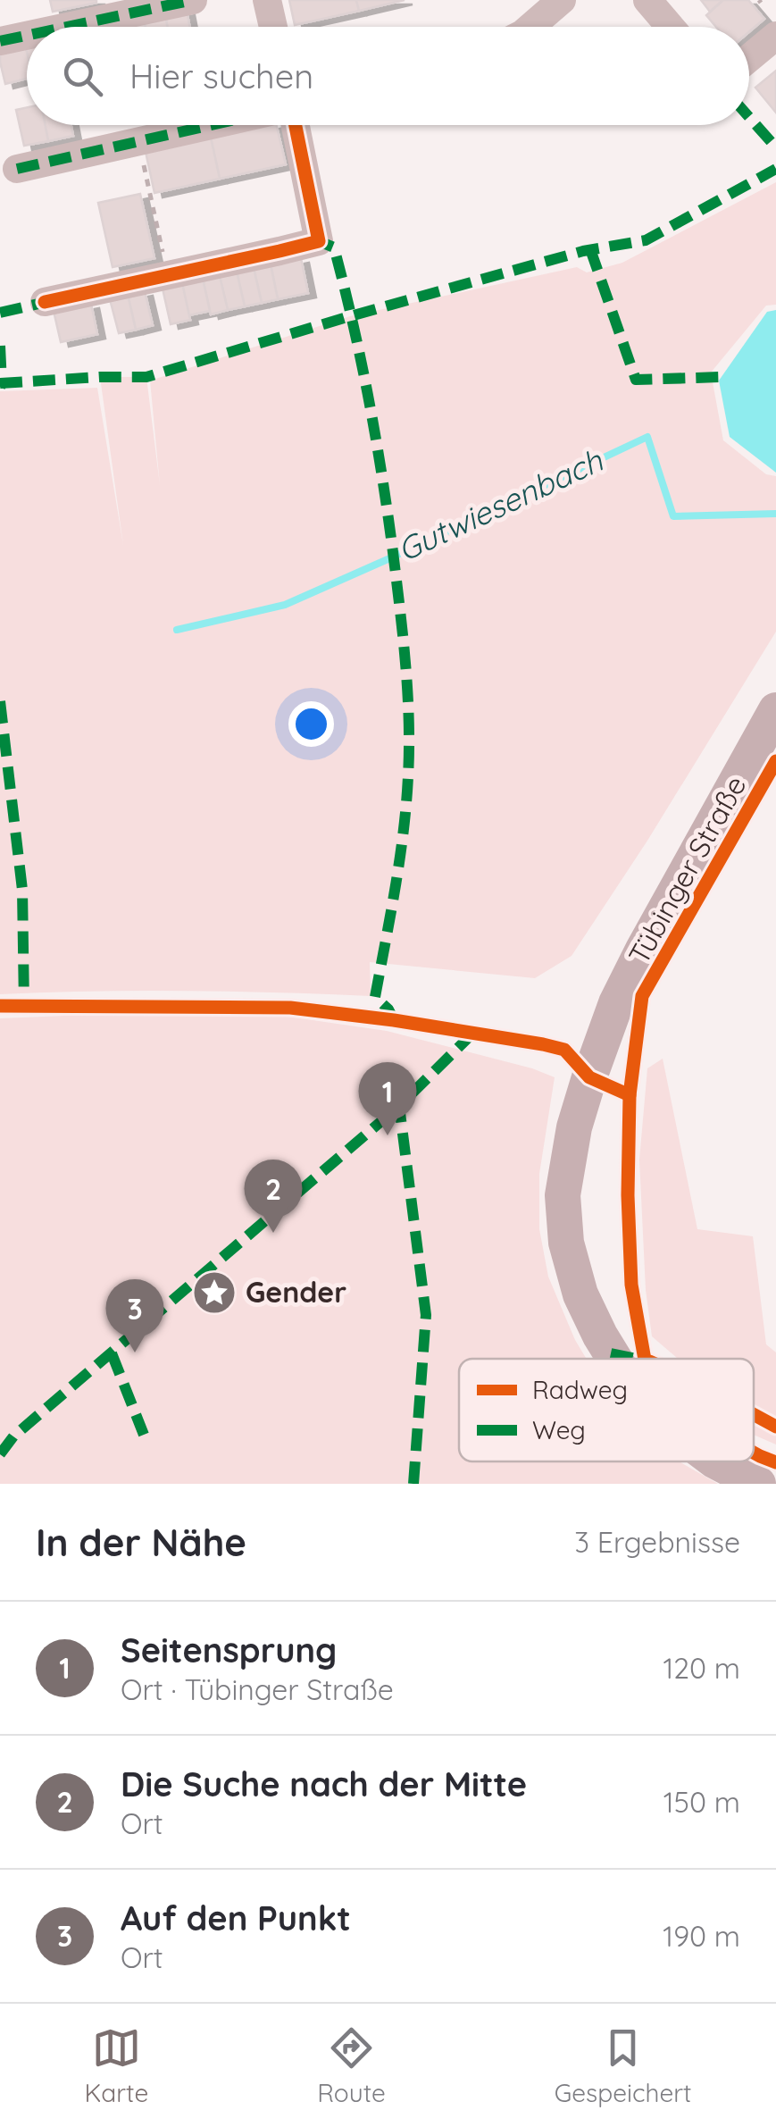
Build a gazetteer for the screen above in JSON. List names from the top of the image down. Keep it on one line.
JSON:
{"streets":{"main road":["Tübinger Straße"]},"water":["Gutwiesenbach"],"places":{"place":["Gender"]},"legend":["Radweg","Weg"],"page":{"search":"Hier suchen","pins":["1","2","3"],"heading":["In der Nähe","3 Ergebnisse"],"list":[{"mark":"1","name":"Seitensprung","note":"Ort · Tübinger Straße","value":"120 m"},{"mark":"2","name":"Die Suche nach der Mitte","note":"Ort","value":"150 m"},{"mark":"3","name":"Auf den Punkt","note":"Ort","value":"190 m"}],"nav":["Karte","Route","Gespeichert"]}}
